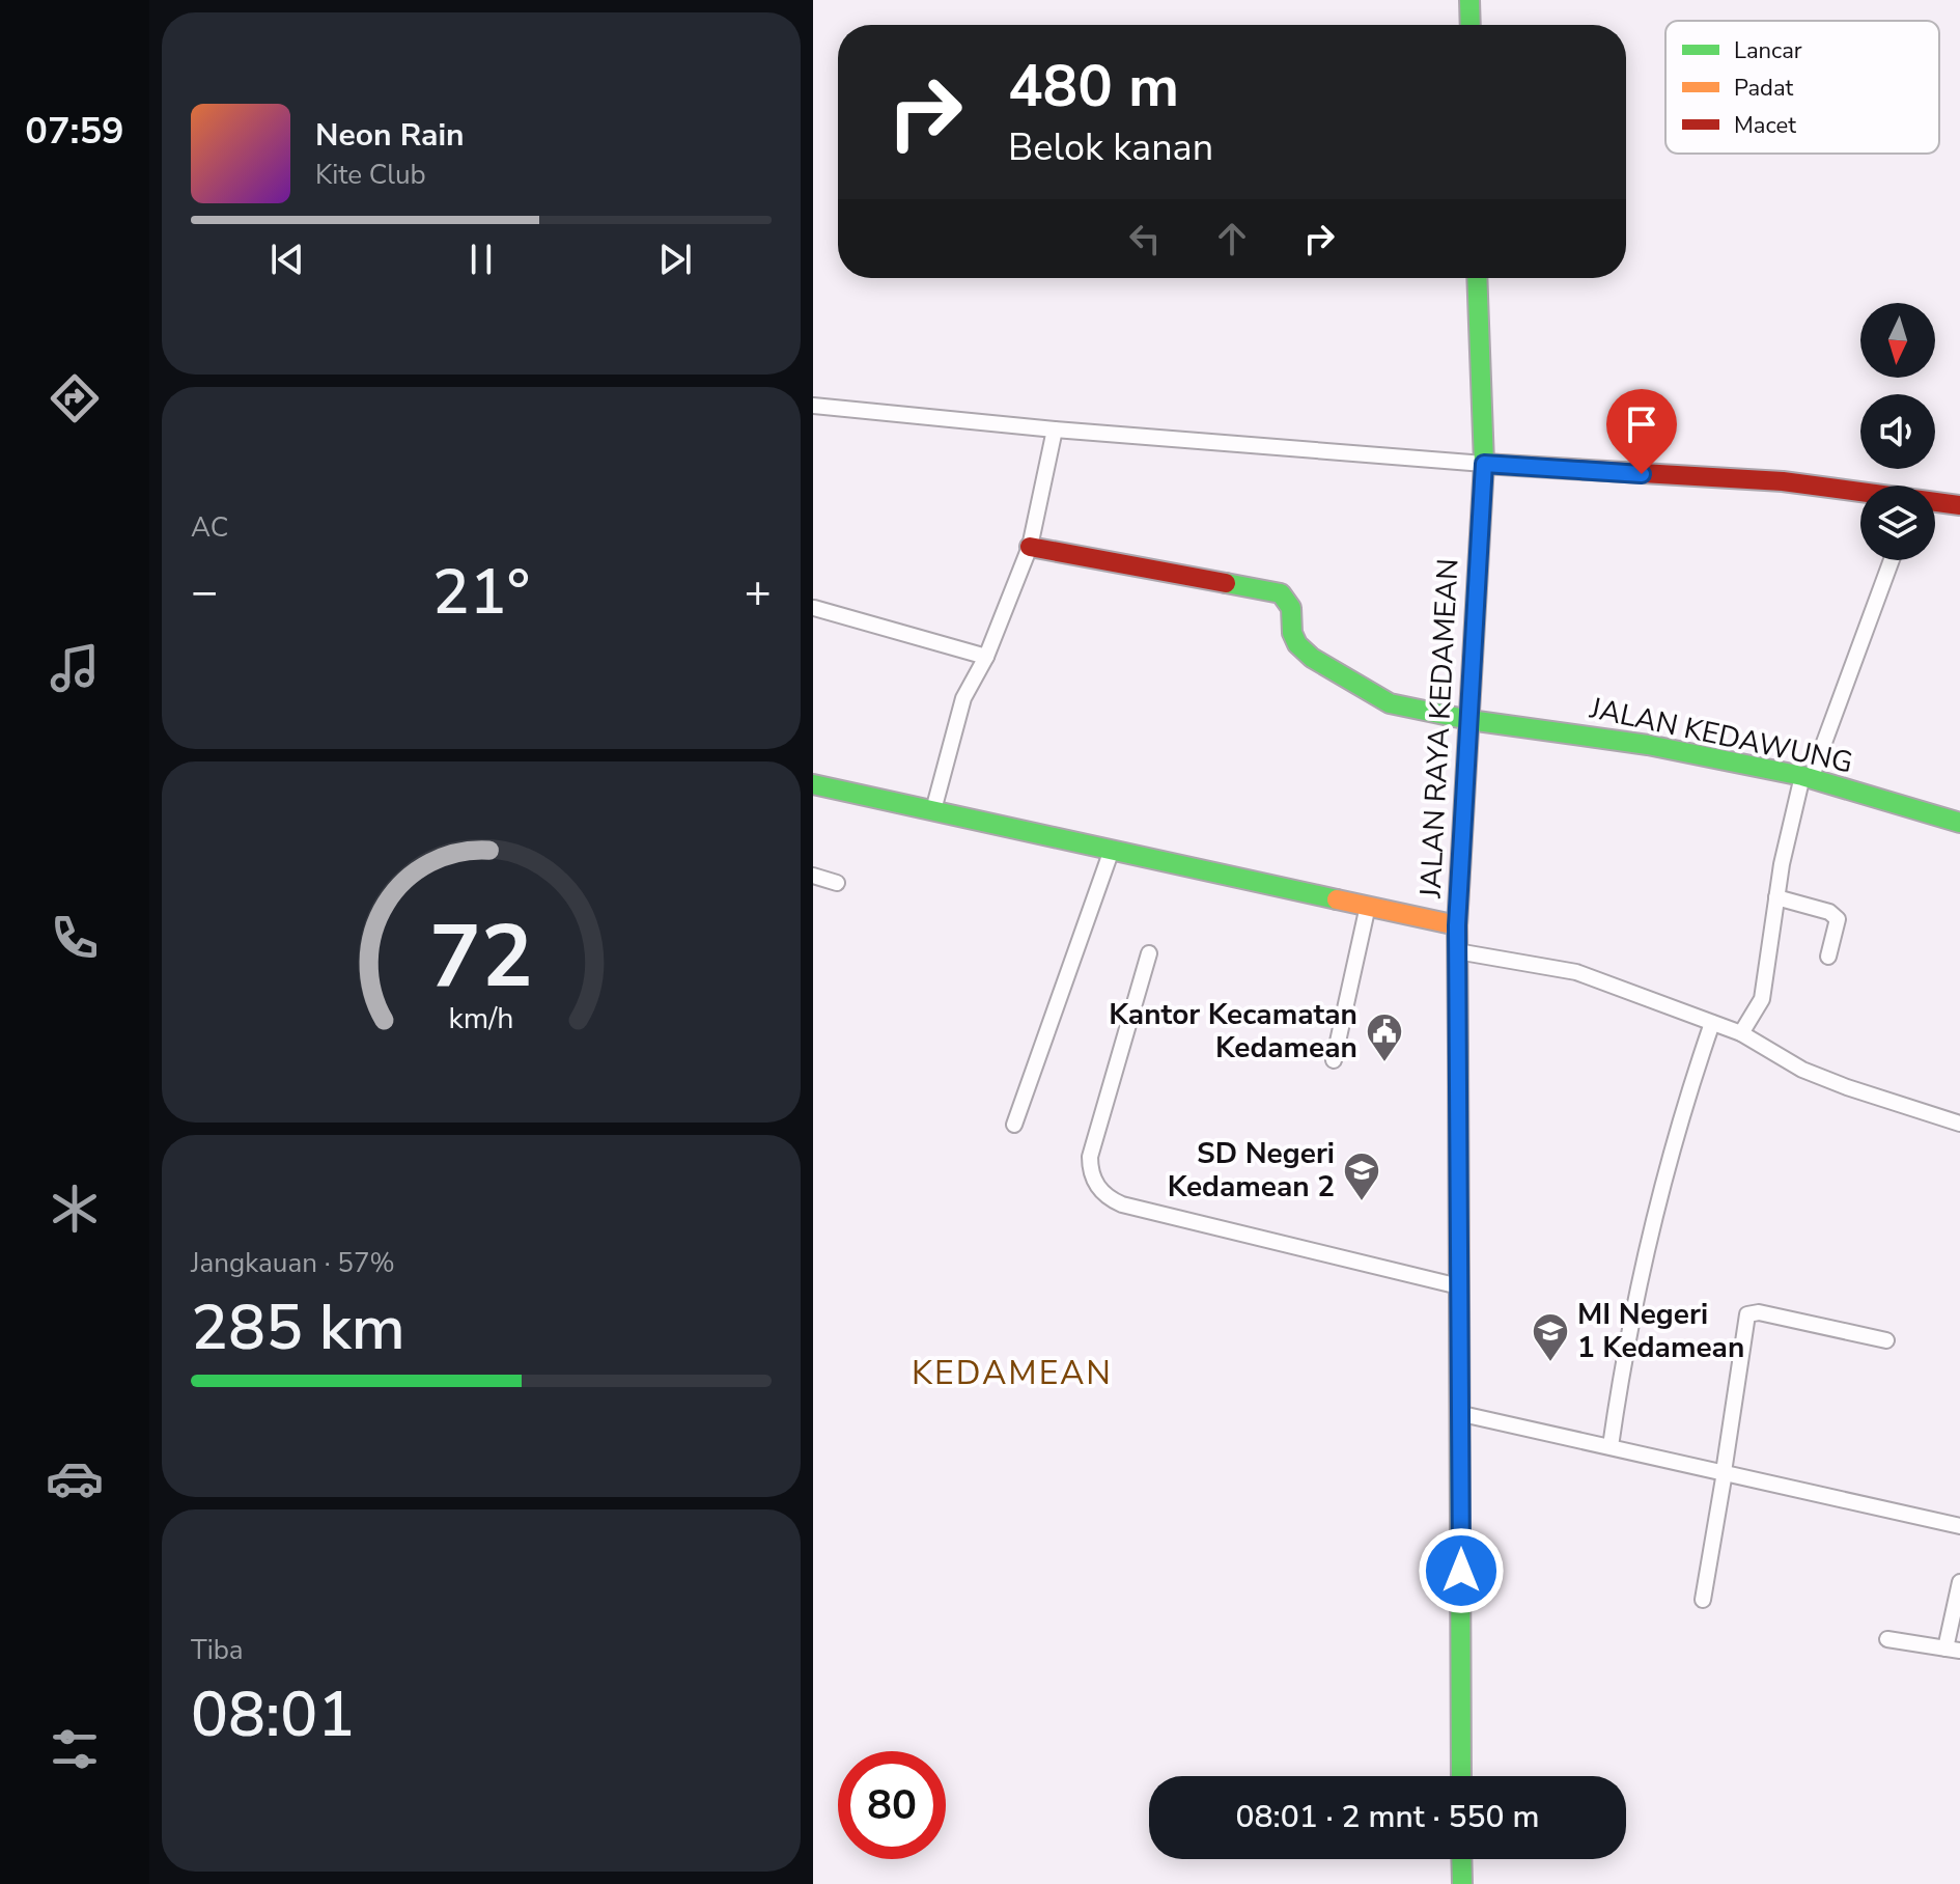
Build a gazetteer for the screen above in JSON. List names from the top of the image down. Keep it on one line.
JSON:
{"streets":{"main road":["JALAN RAYA KEDAMEAN","JALAN KEDAWUNG"]},"crossings":[["JALAN RAYA KEDAMEAN","JALAN KEDAWUNG"]],"districts":["KEDAMEAN"],"places":{"public building":["Kantor Kecamatan Kedamean"],"school or university":["SD Negeri Kedamean 2","MI Negeri 1 Kedamean"]},"legend":["Lancar","Padat","Macet"],"north":"bottom","page":{"tabs":"07:59","turn":["480 m","Belok kanan"],"song":["Neon Rain","Kite Club"],"tile":["AC",["Jangkauan · 57%","285 km"],["Tiba","08:01"]],"heat":["−","21°","+"],"limit":"80","trip":"08:01 · 2 mnt · 550 m","gauge":["72","km/h"]}}
